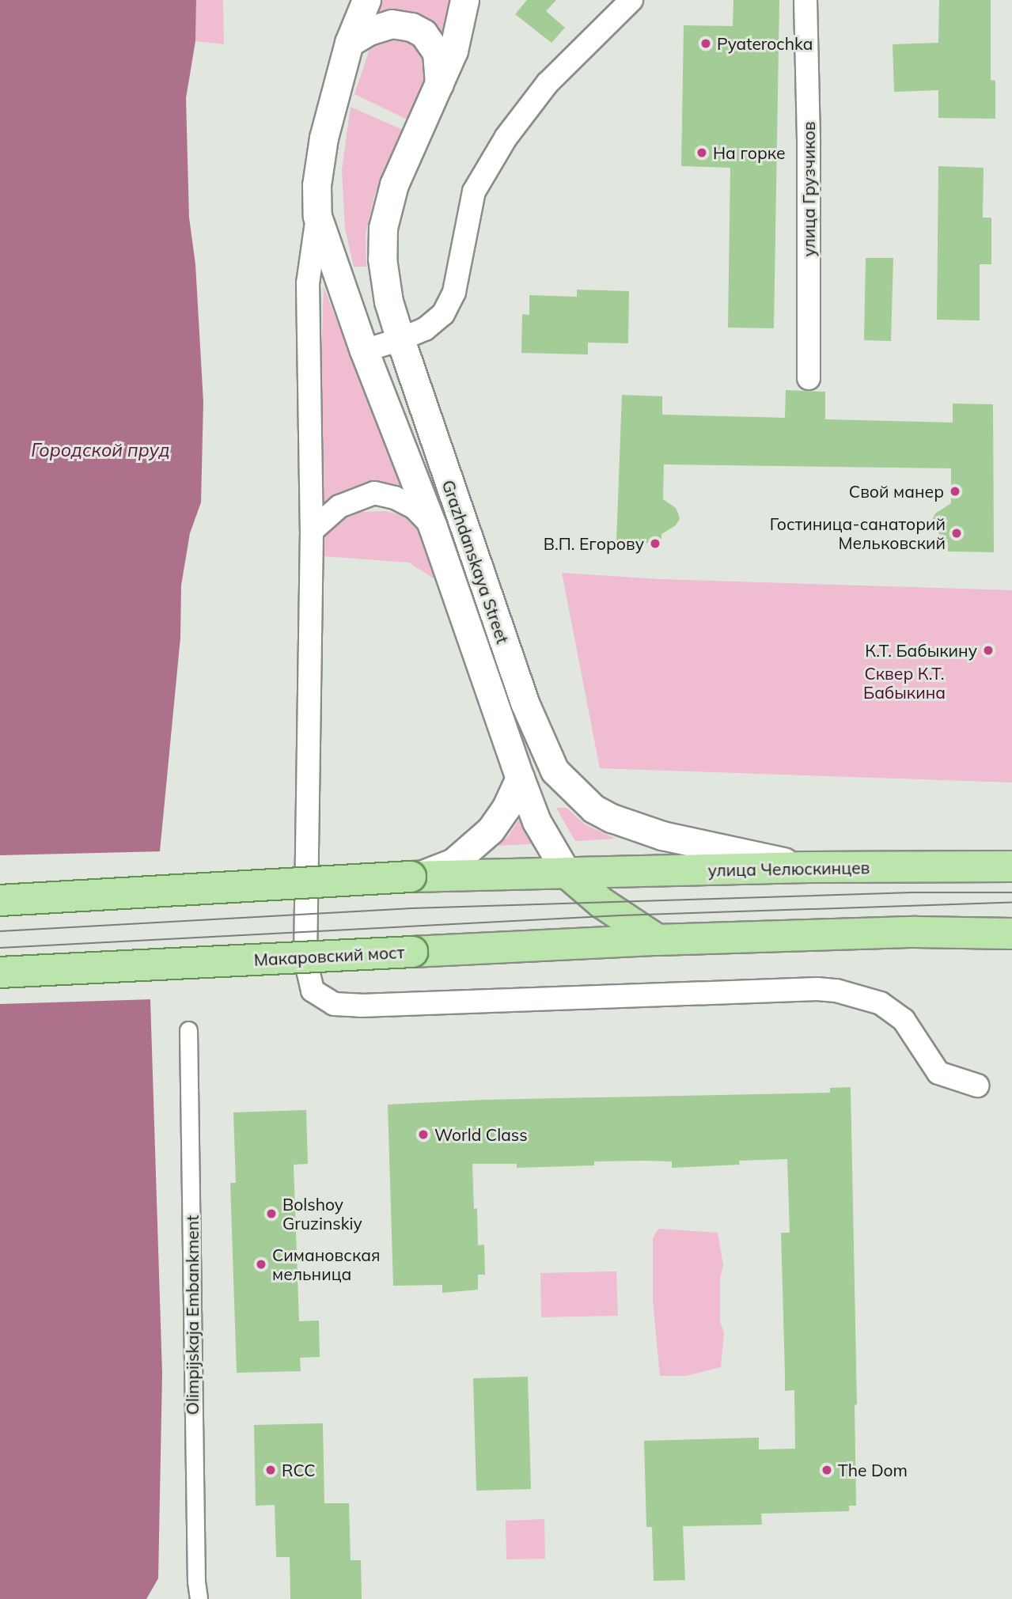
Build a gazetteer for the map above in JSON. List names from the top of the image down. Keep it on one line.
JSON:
{"streets":{"main road":["Grazhdanskaya Street","улица Челюскинцев","Макаровский мост"],"street":["улица Грузчиков","Olimpijskaja Embankment"]},"crossings":[["Grazhdanskaya Street","улица Челюскинцев"],["Grazhdanskaya Street","Макаровский мост"]],"water":["Городской пруд"],"parks":["Сквер К.Т. Бабыкина"],"places":["Pyaterochka","На горке","Свой манер","Гостиница-санаторий Мельковский","В.П. Егорову","К.Т. Бабыкину","World Class","Bolshoy Gruzinskiy","Симановская мельница","RCC","The Dom"]}
